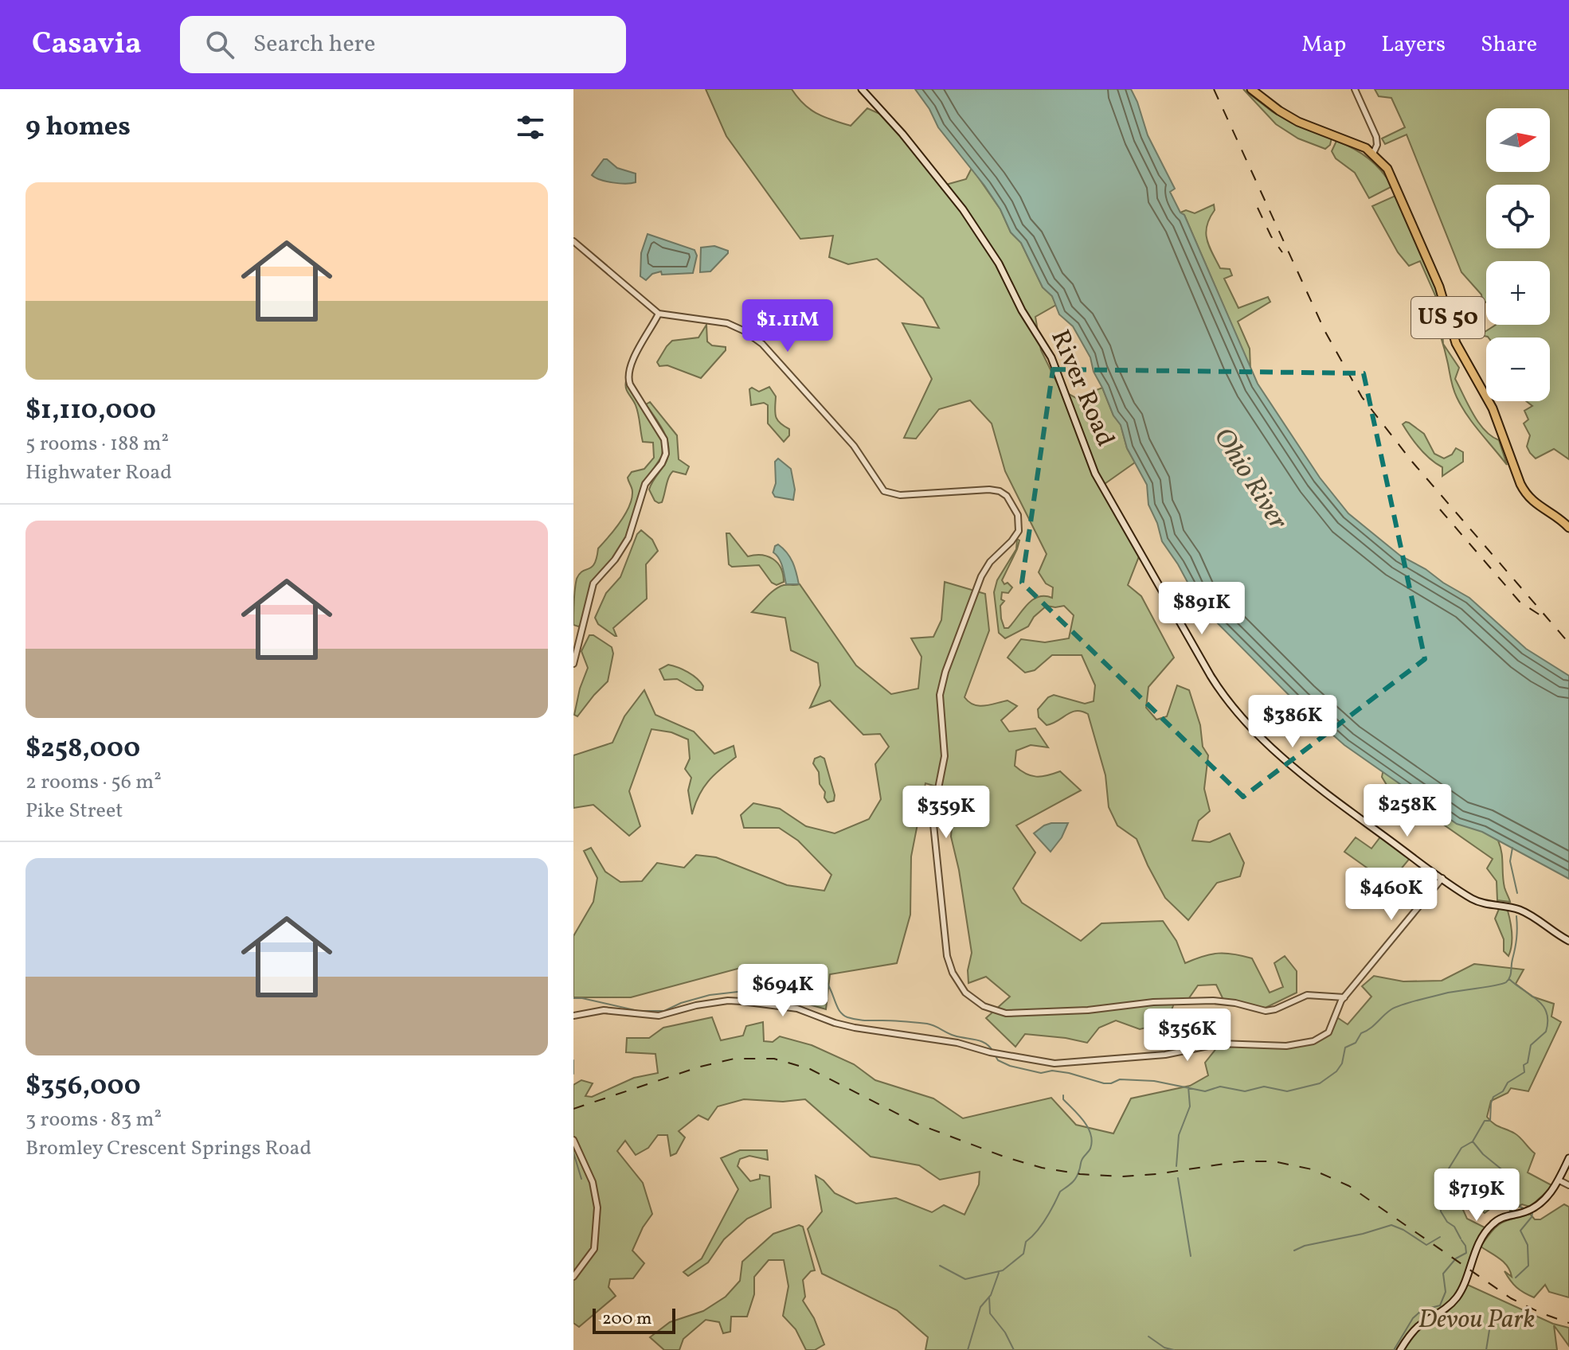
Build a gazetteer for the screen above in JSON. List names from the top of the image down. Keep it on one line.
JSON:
{"streets":{"main road":["US 50","River Road"]},"water":["Ohio River"],"parks":["Devou Park"],"scale_bar":"200 m","north":"right","page":{"header":"Casavia","search":"Search here","nav":["Map","Layers","Share"],"heading":"9 homes","map_buttons":["+","−"],"list":[{"name":"$1,110,000","note":"5 rooms · 188 m² · Highwater Road"},{"name":"$258,000","note":"2 rooms · 56 m² · Pike Street"},{"name":"$356,000","note":"3 rooms · 83 m² · Bromley Crescent Springs Road"}],"price":["$1.11M","$891K","$386K","$258K","$359K","$460K","$694K","$356K","$719K"],"scale":"200 m"}}
